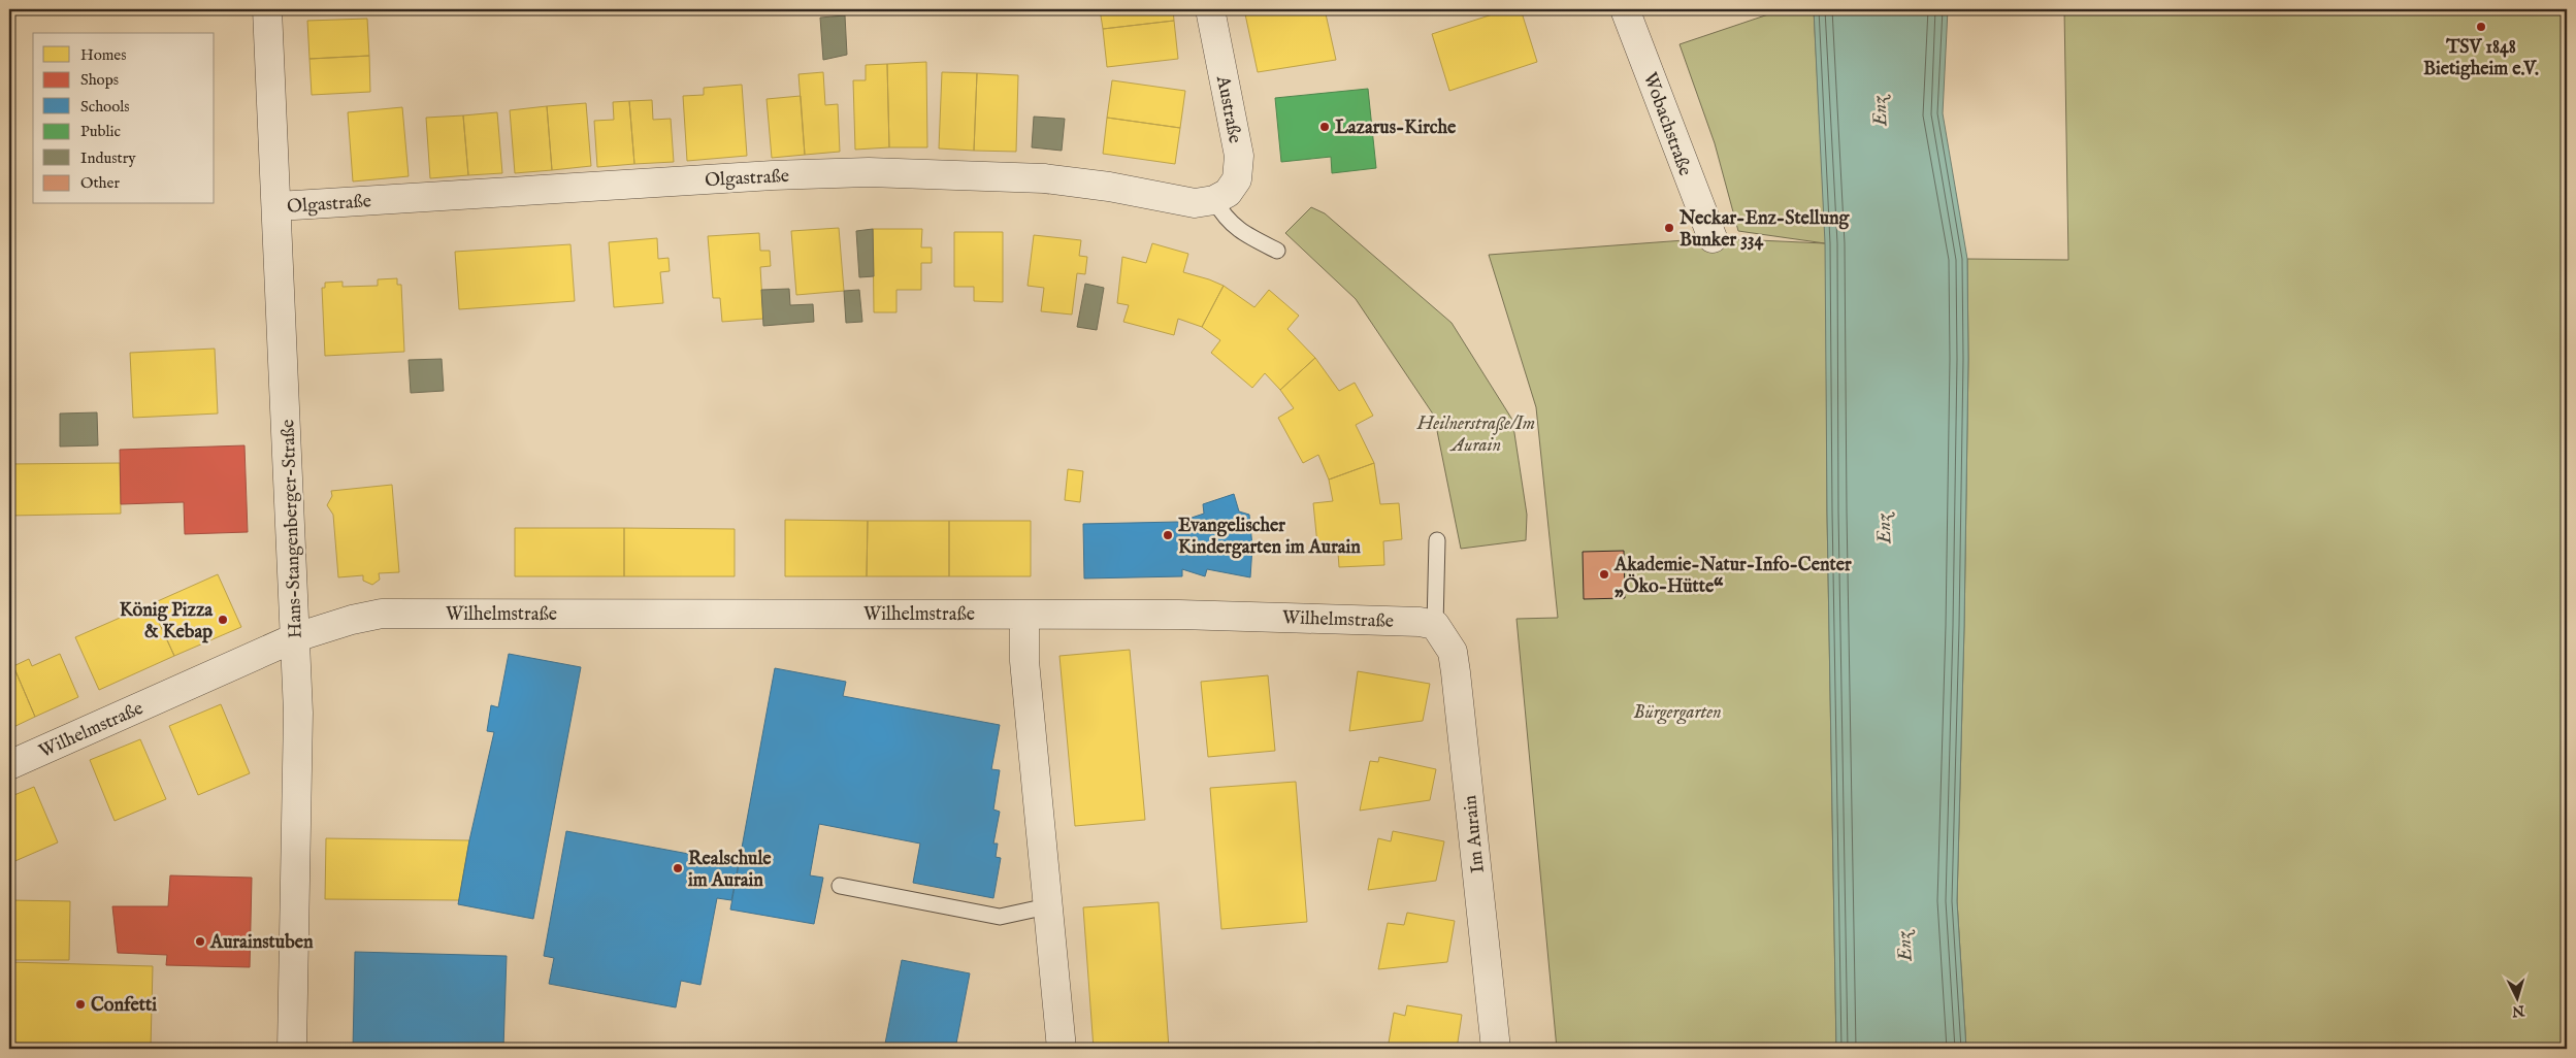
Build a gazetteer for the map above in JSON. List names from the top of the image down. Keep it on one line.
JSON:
{"streets":{"street":["Austraße","Wobachstraße","Olgastraße","Hans-Stangenberger-Straße","Wilhelmstraße","Im Aurain"]},"crossings":[["Austraße","Olgastraße"],["Olgastraße","Hans-Stangenberger-Straße"],["Hans-Stangenberger-Straße","Wilhelmstraße"],["Wilhelmstraße","Im Aurain"]],"water":["Enz"],"parks":["Heilnerstraße/Im Aurain","Bürgergarten"],"places":["TSV 1848 Bietigheim e.V.","Lazarus-Kirche","Neckar-Enz-Stellung Bunker 334","Evangelischer Kindergarten im Aurain","Akademie-Natur-Info-Center „Öko-Hütte“","König Pizza & Kebap","Realschule im Aurain","Aurainstuben","Confetti"],"legend":["Homes","Shops","Schools","Public","Industry","Other"],"north":"bottom"}
